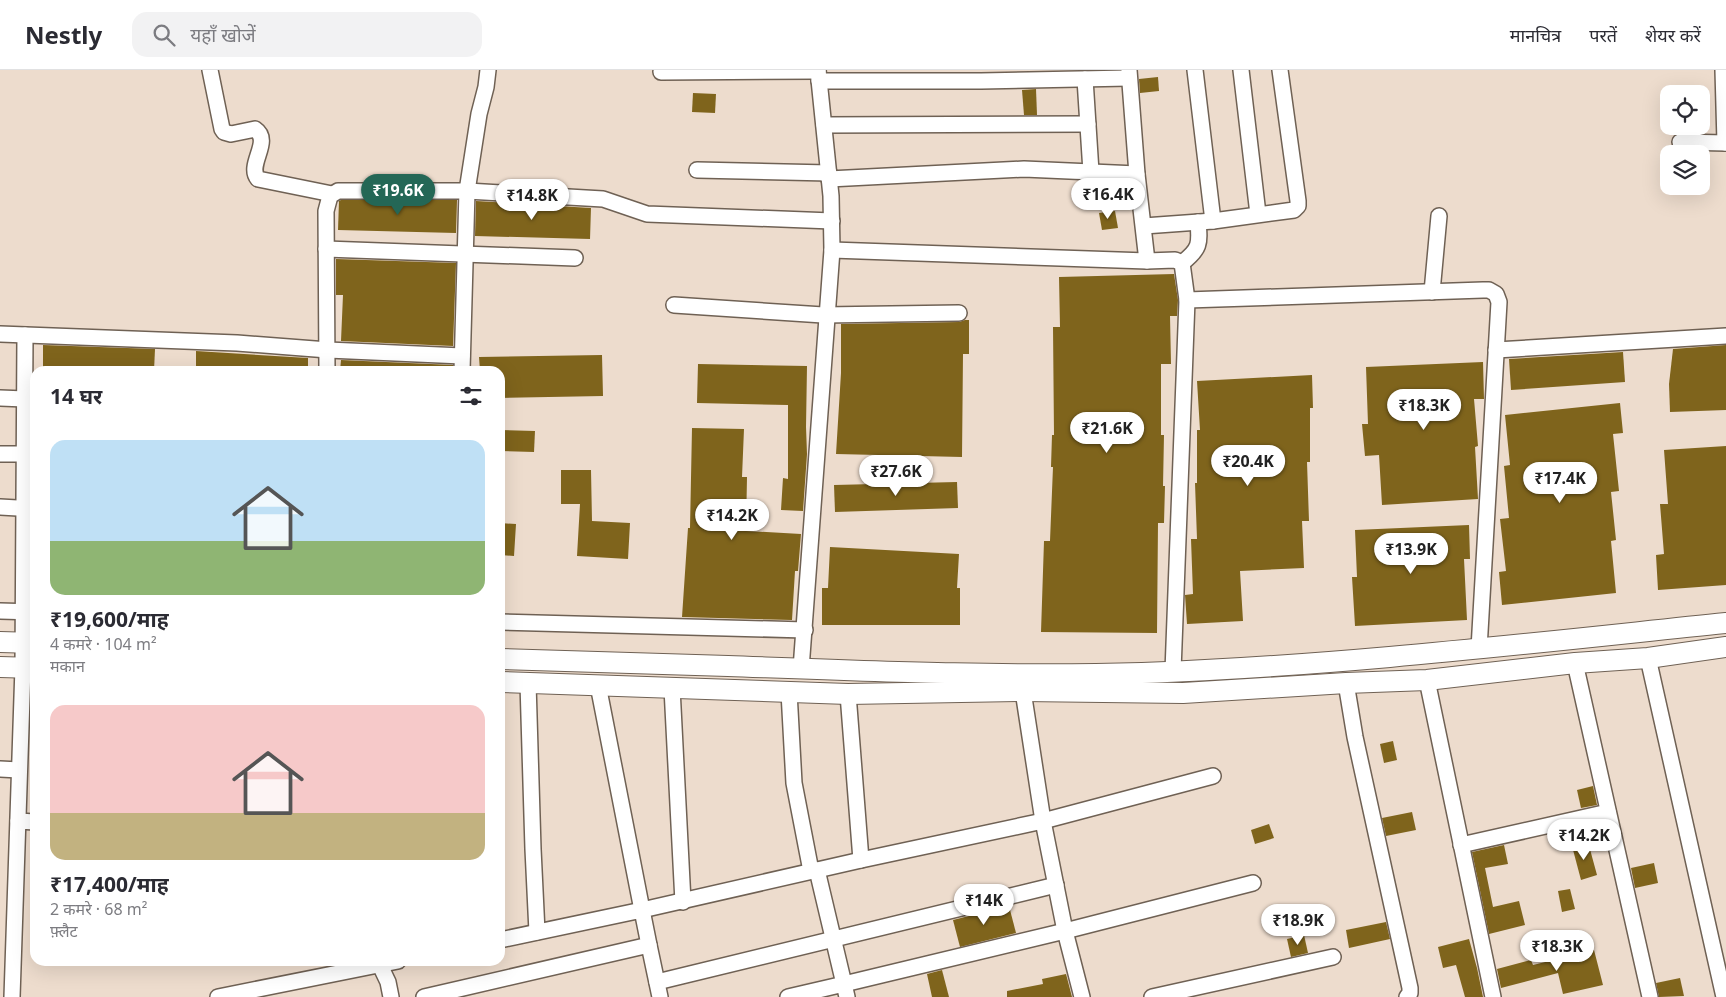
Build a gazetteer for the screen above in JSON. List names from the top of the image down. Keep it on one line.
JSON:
{"page":{"header":"Nestly","search":"यहाँ खोजें","nav":["मानचित्र","परतें","शेयर करें"],"price":["₹19.6K","₹16.4K","₹14.8K","₹18.3K","₹21.6K","₹20.4K","₹27.6K","₹17.4K","₹14.2K","₹13.9K","₹14.2K","₹14K","₹18.9K","₹18.3K"],"heading":"14 घर","list":[{"name":"₹19,600/माह","note":"4 कमरे · 104 m² · मकान"},{"name":"₹17,400/माह","note":"2 कमरे · 68 m² · फ़्लैट"}]}}
